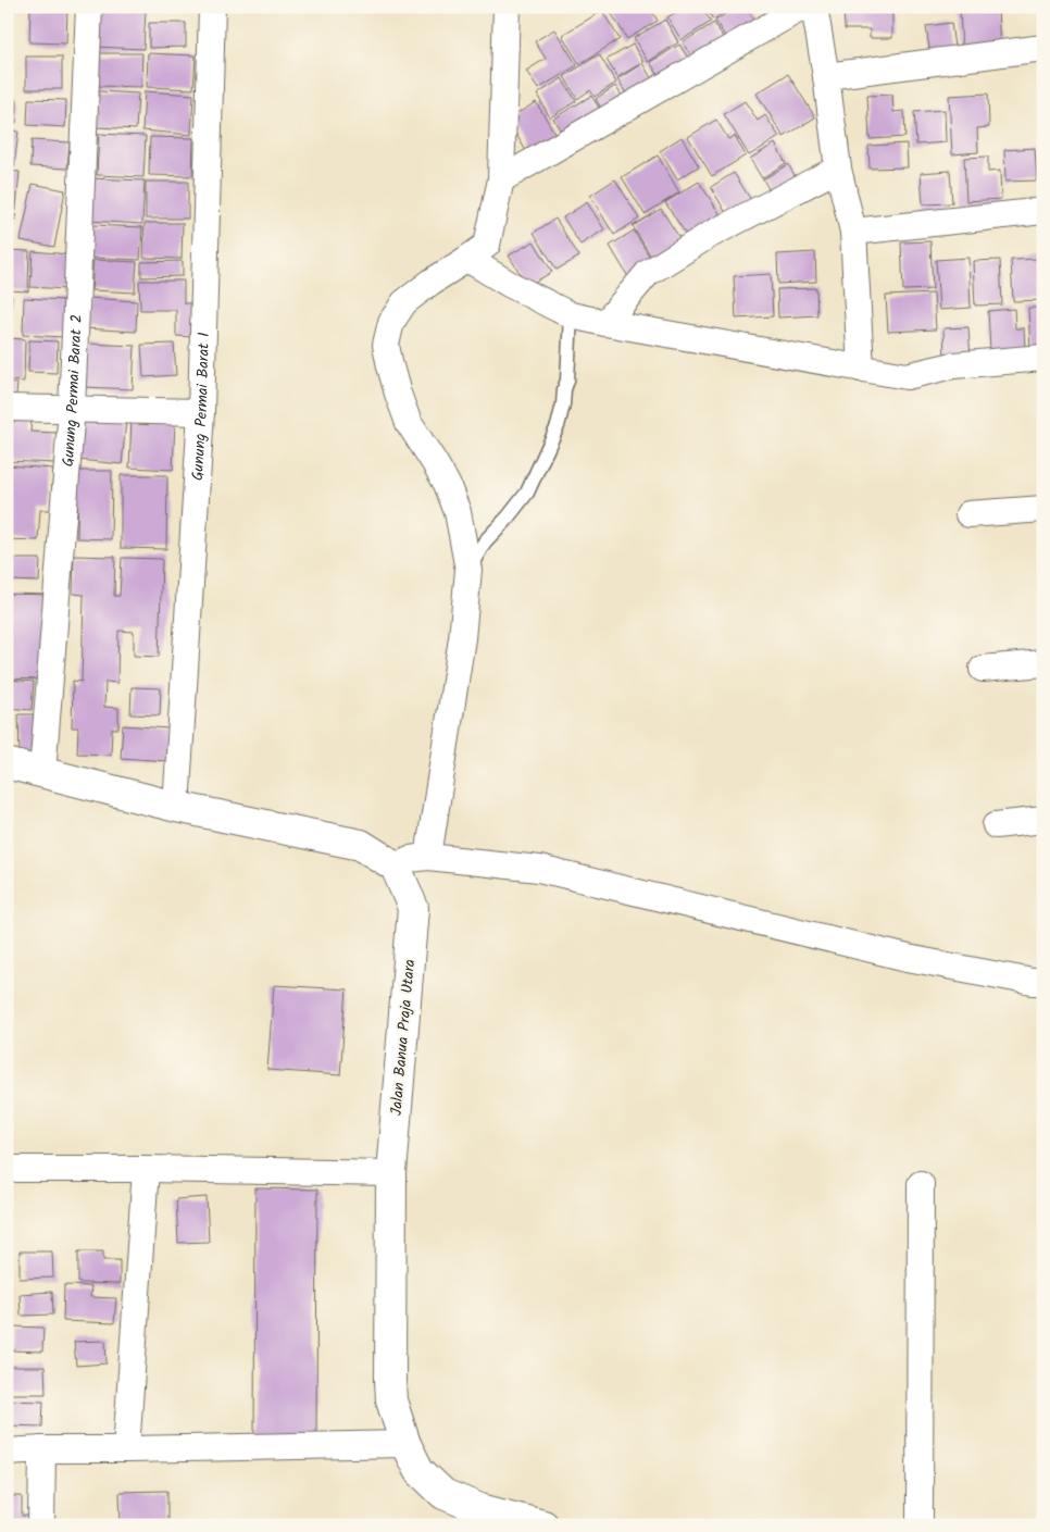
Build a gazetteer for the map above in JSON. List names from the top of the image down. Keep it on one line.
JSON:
{"streets":{"street":["Gunung Permai Barat 2","Gunung Permai Barat 1","Jalan Banua Praja Utara"]}}
